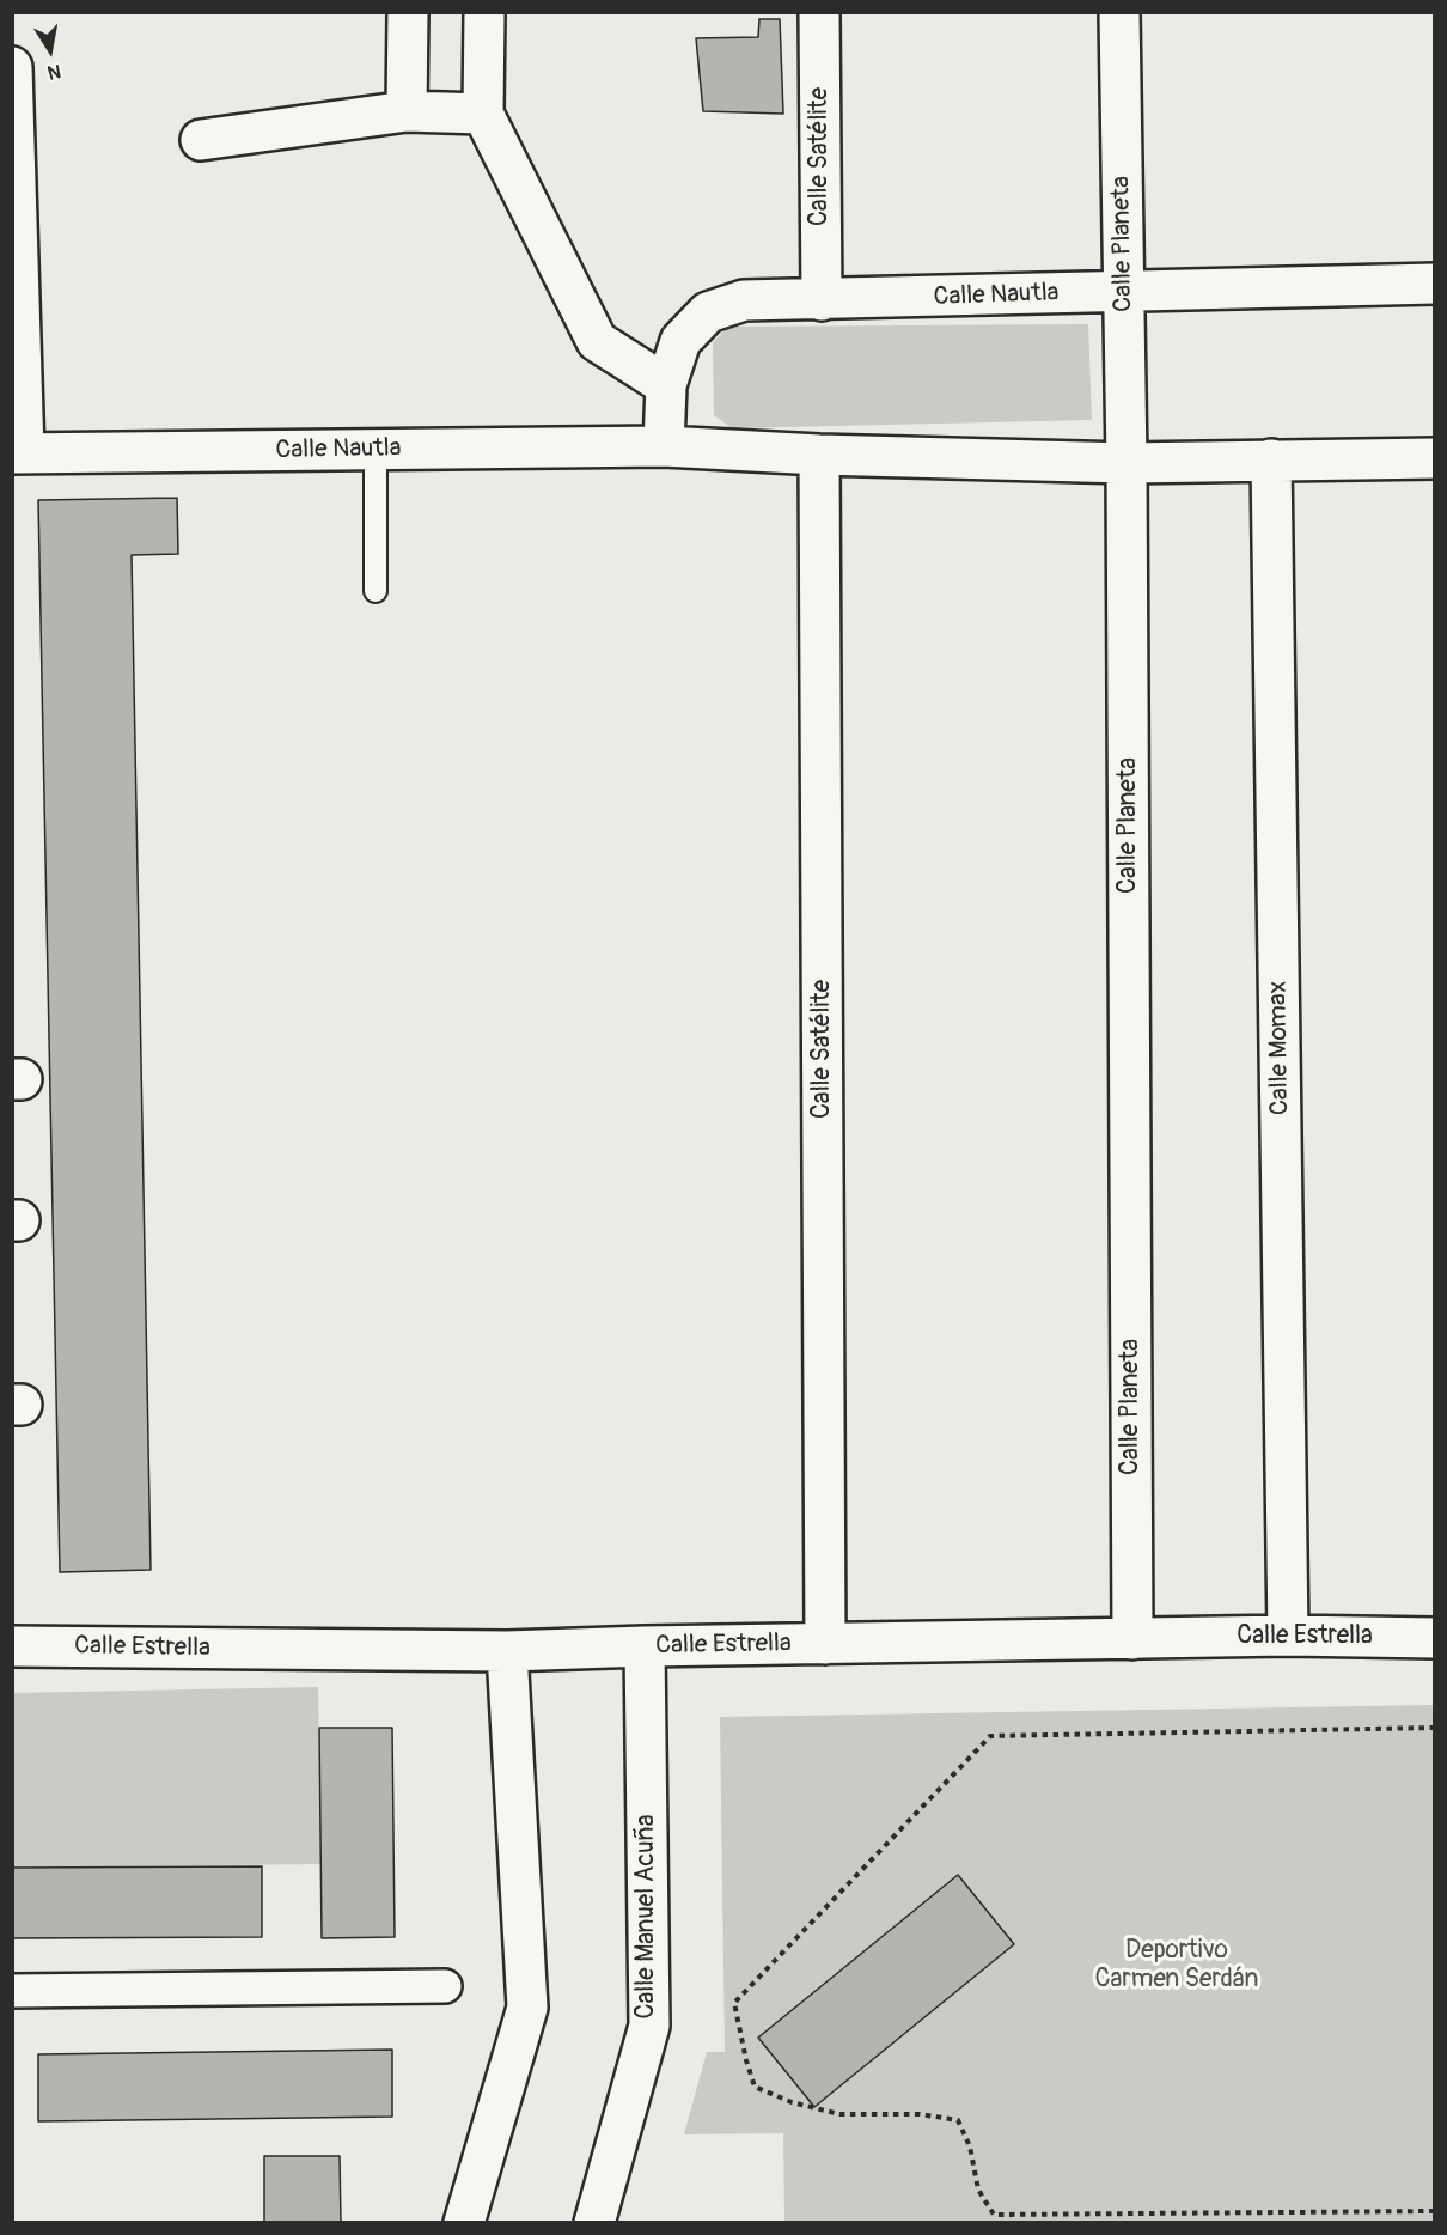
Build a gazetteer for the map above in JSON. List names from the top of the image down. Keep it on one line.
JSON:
{"streets":{"street":["Calle Satélite","Calle Planeta","Calle Nautla","Calle Momax","Calle Estrella","Calle Manuel Acuña"]},"crossings":[["Calle Satélite","Calle Nautla"],["Calle Satélite","Calle Estrella"],["Calle Planeta","Calle Nautla"],["Calle Planeta","Calle Estrella"],["Calle Nautla","Calle Momax"],["Calle Momax","Calle Estrella"],["Calle Estrella","Calle Manuel Acuña"]],"parks":["Deportivo Carmen Serdán"],"north":"bottom"}
